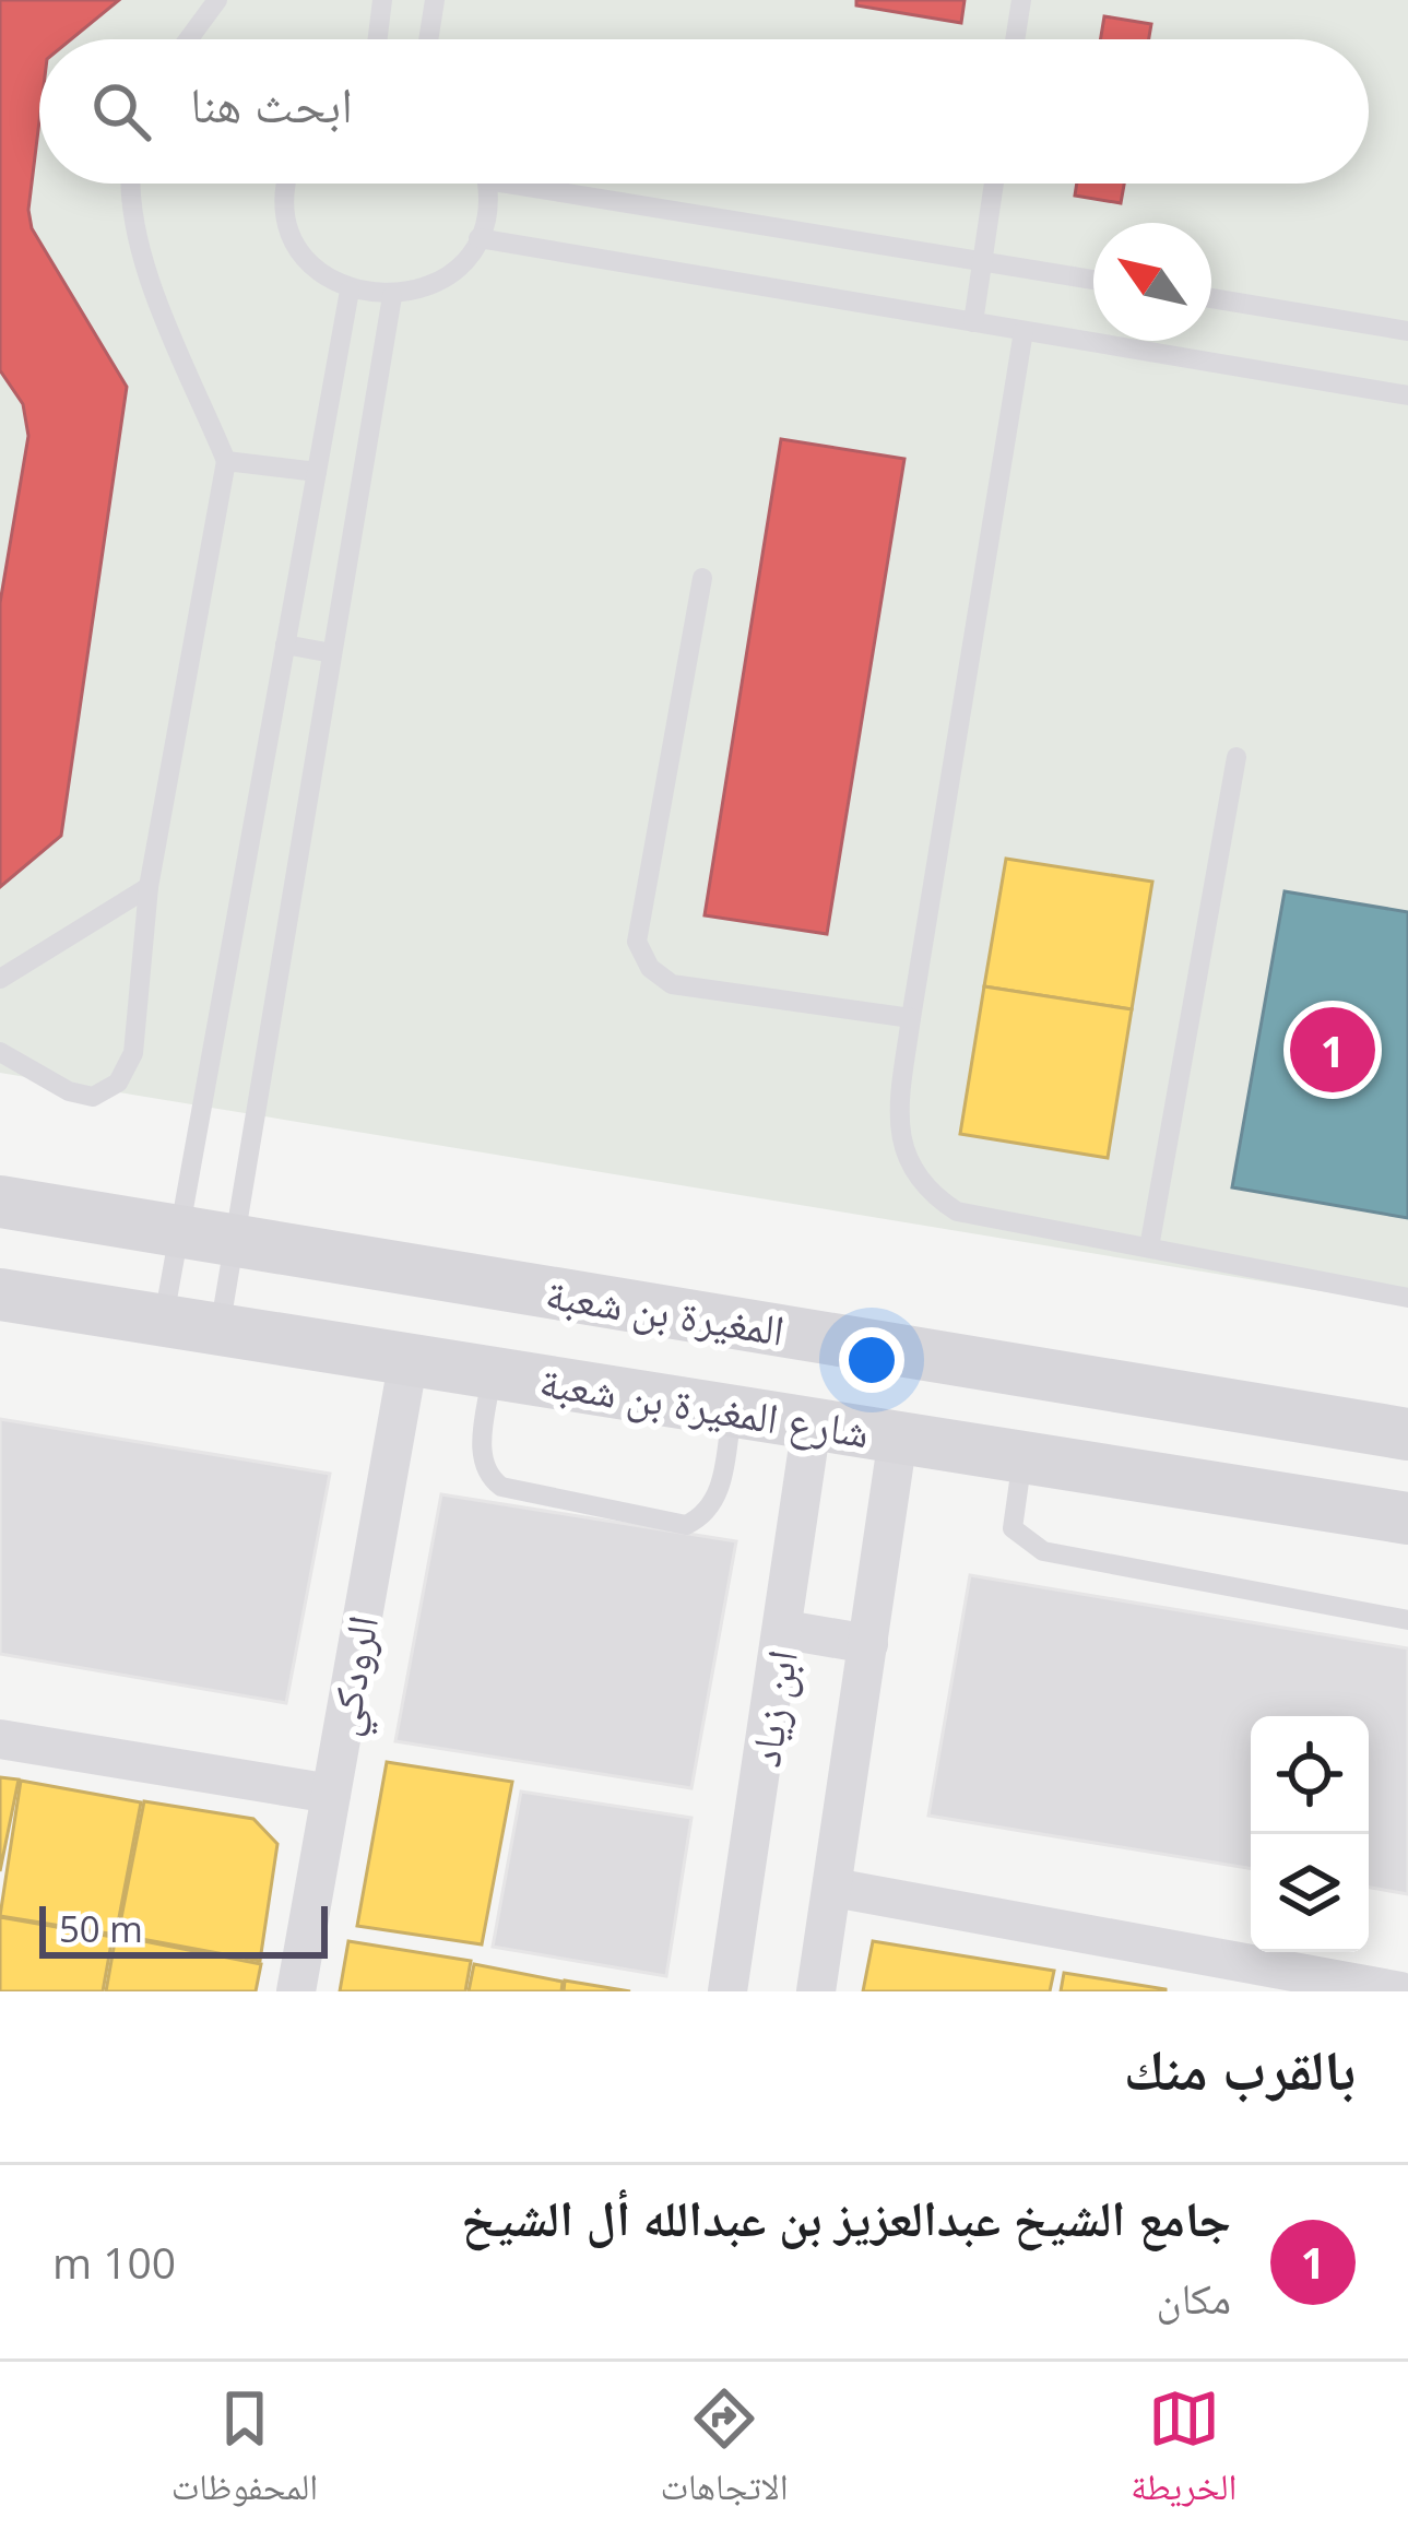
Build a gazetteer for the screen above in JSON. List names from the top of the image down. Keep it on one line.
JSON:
{"streets":{"street":["المغيرة بن شعبة","شارع المغيرة بن شعبة","الرودكي","ابن زياد"]},"crossings":[["شارع المغيرة بن شعبة","الرودكي"],["شارع المغيرة بن شعبة","ابن زياد"]],"scale_bar":"50 m","north":"top left","page":{"search":"ابحث هنا","pins":"1","scale":"50 m","heading":"بالقرب منك","list":[{"mark":"1","name":"جامع الشيخ عبدالعزيز بن عبدالله أل الشيخ","note":"مكان","value":"100 m"}],"nav":["الخريطة","الاتجاهات","المحفوظات"]}}
